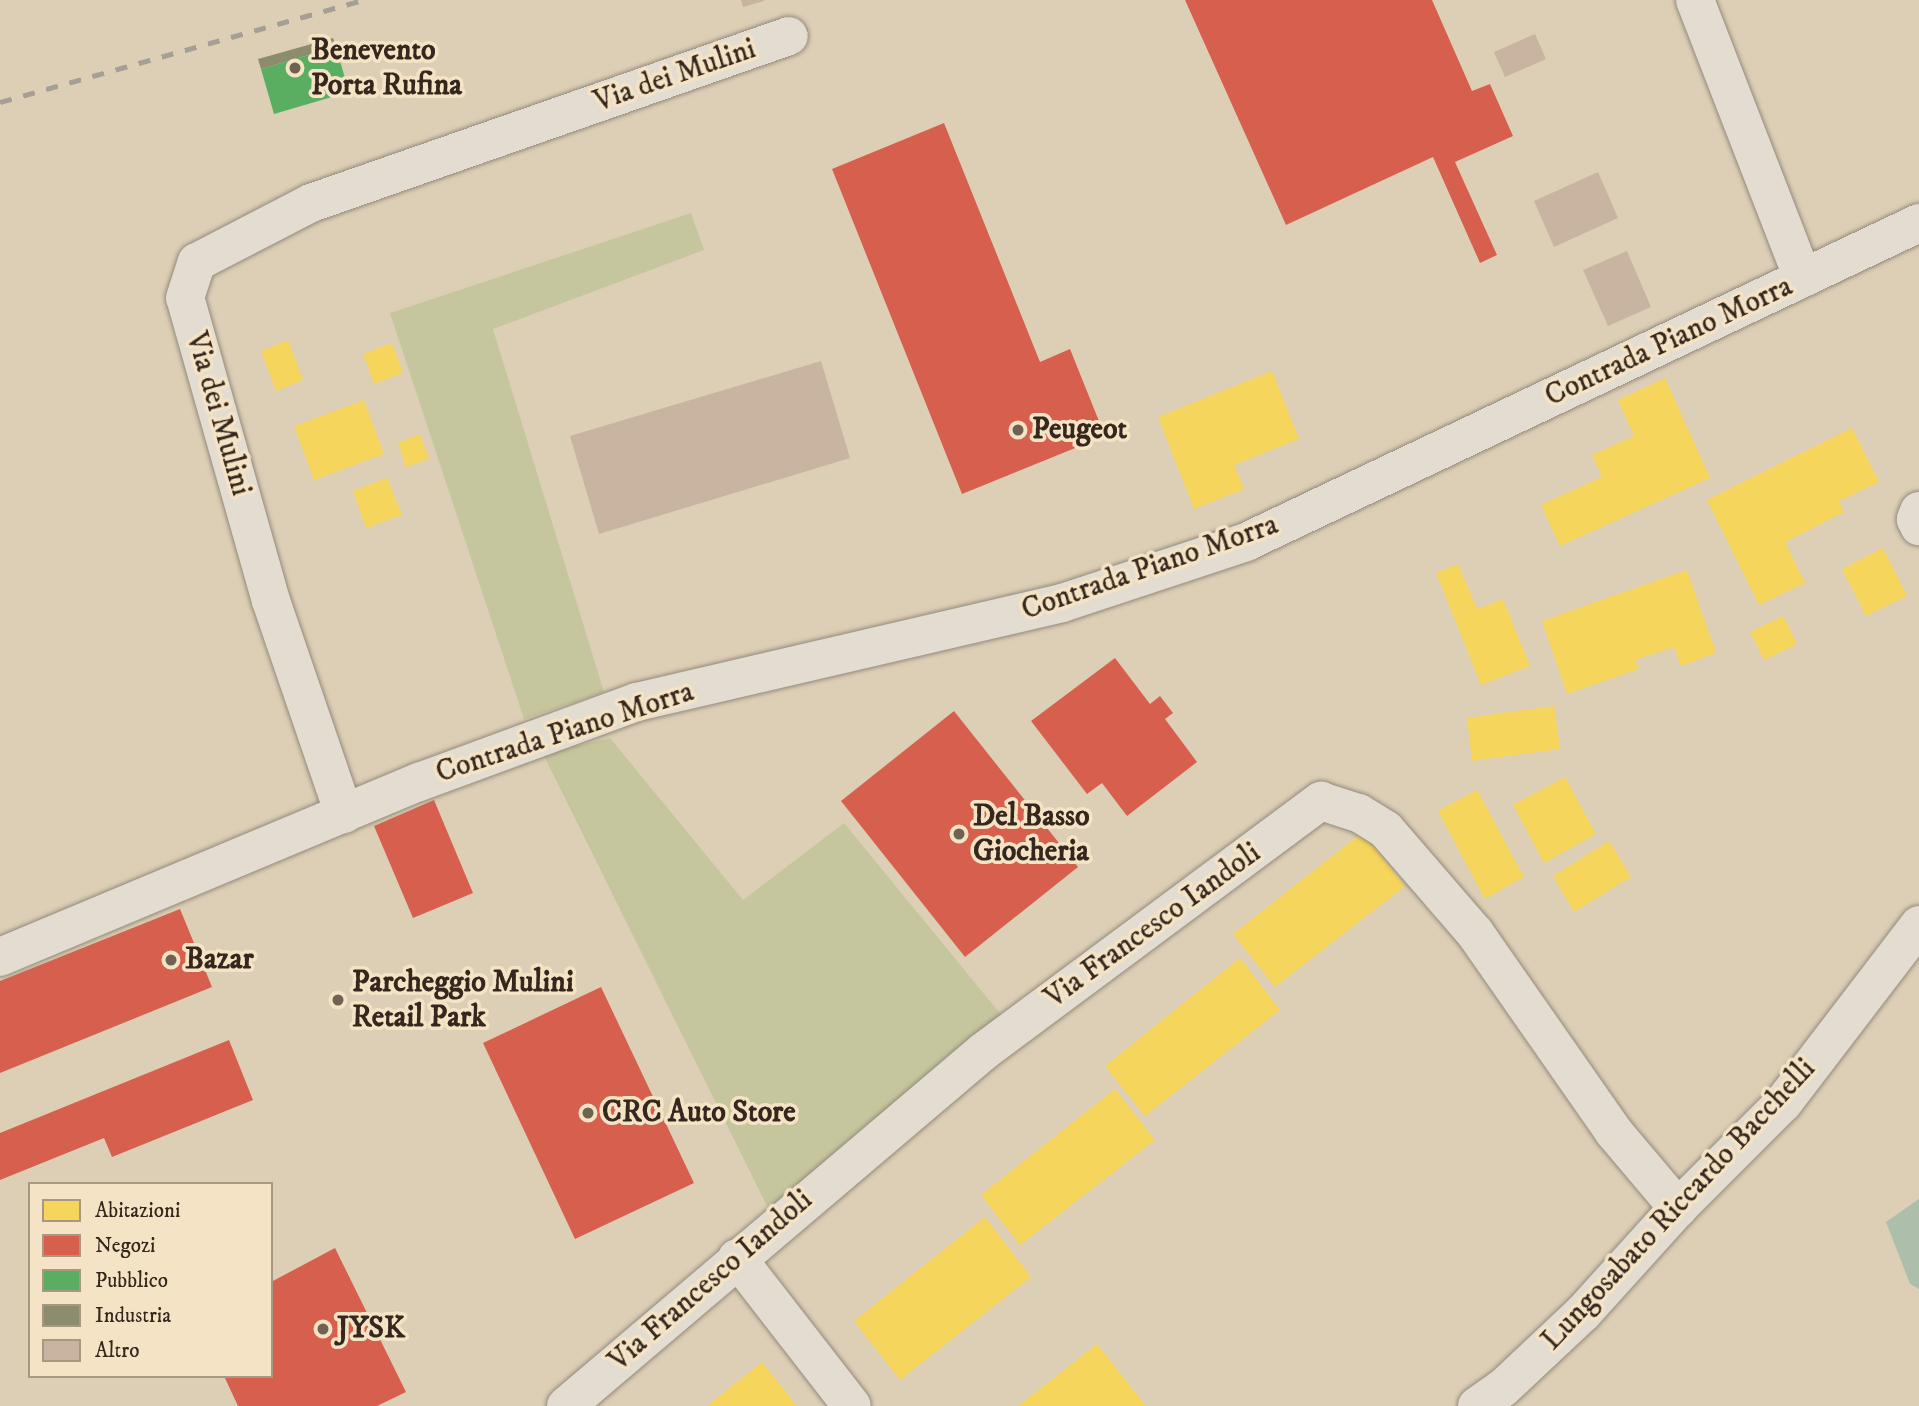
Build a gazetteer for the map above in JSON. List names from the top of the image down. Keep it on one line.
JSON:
{"streets":{"street":["Via dei Mulini","Contrada Piano Morra","Via Francesco Iandoli","Lungosabato Riccardo Bacchelli"]},"crossings":[["Via dei Mulini","Contrada Piano Morra"],["Via Francesco Iandoli","Lungosabato Riccardo Bacchelli"]],"places":["Benevento Porta Rufina","Peugeot","Del Basso Giocheria","Bazar","Parcheggio Mulini Retail Park","CRC Auto Store","JYSK"],"legend":["Abitazioni","Negozi","Pubblico","Industria","Altro"]}
